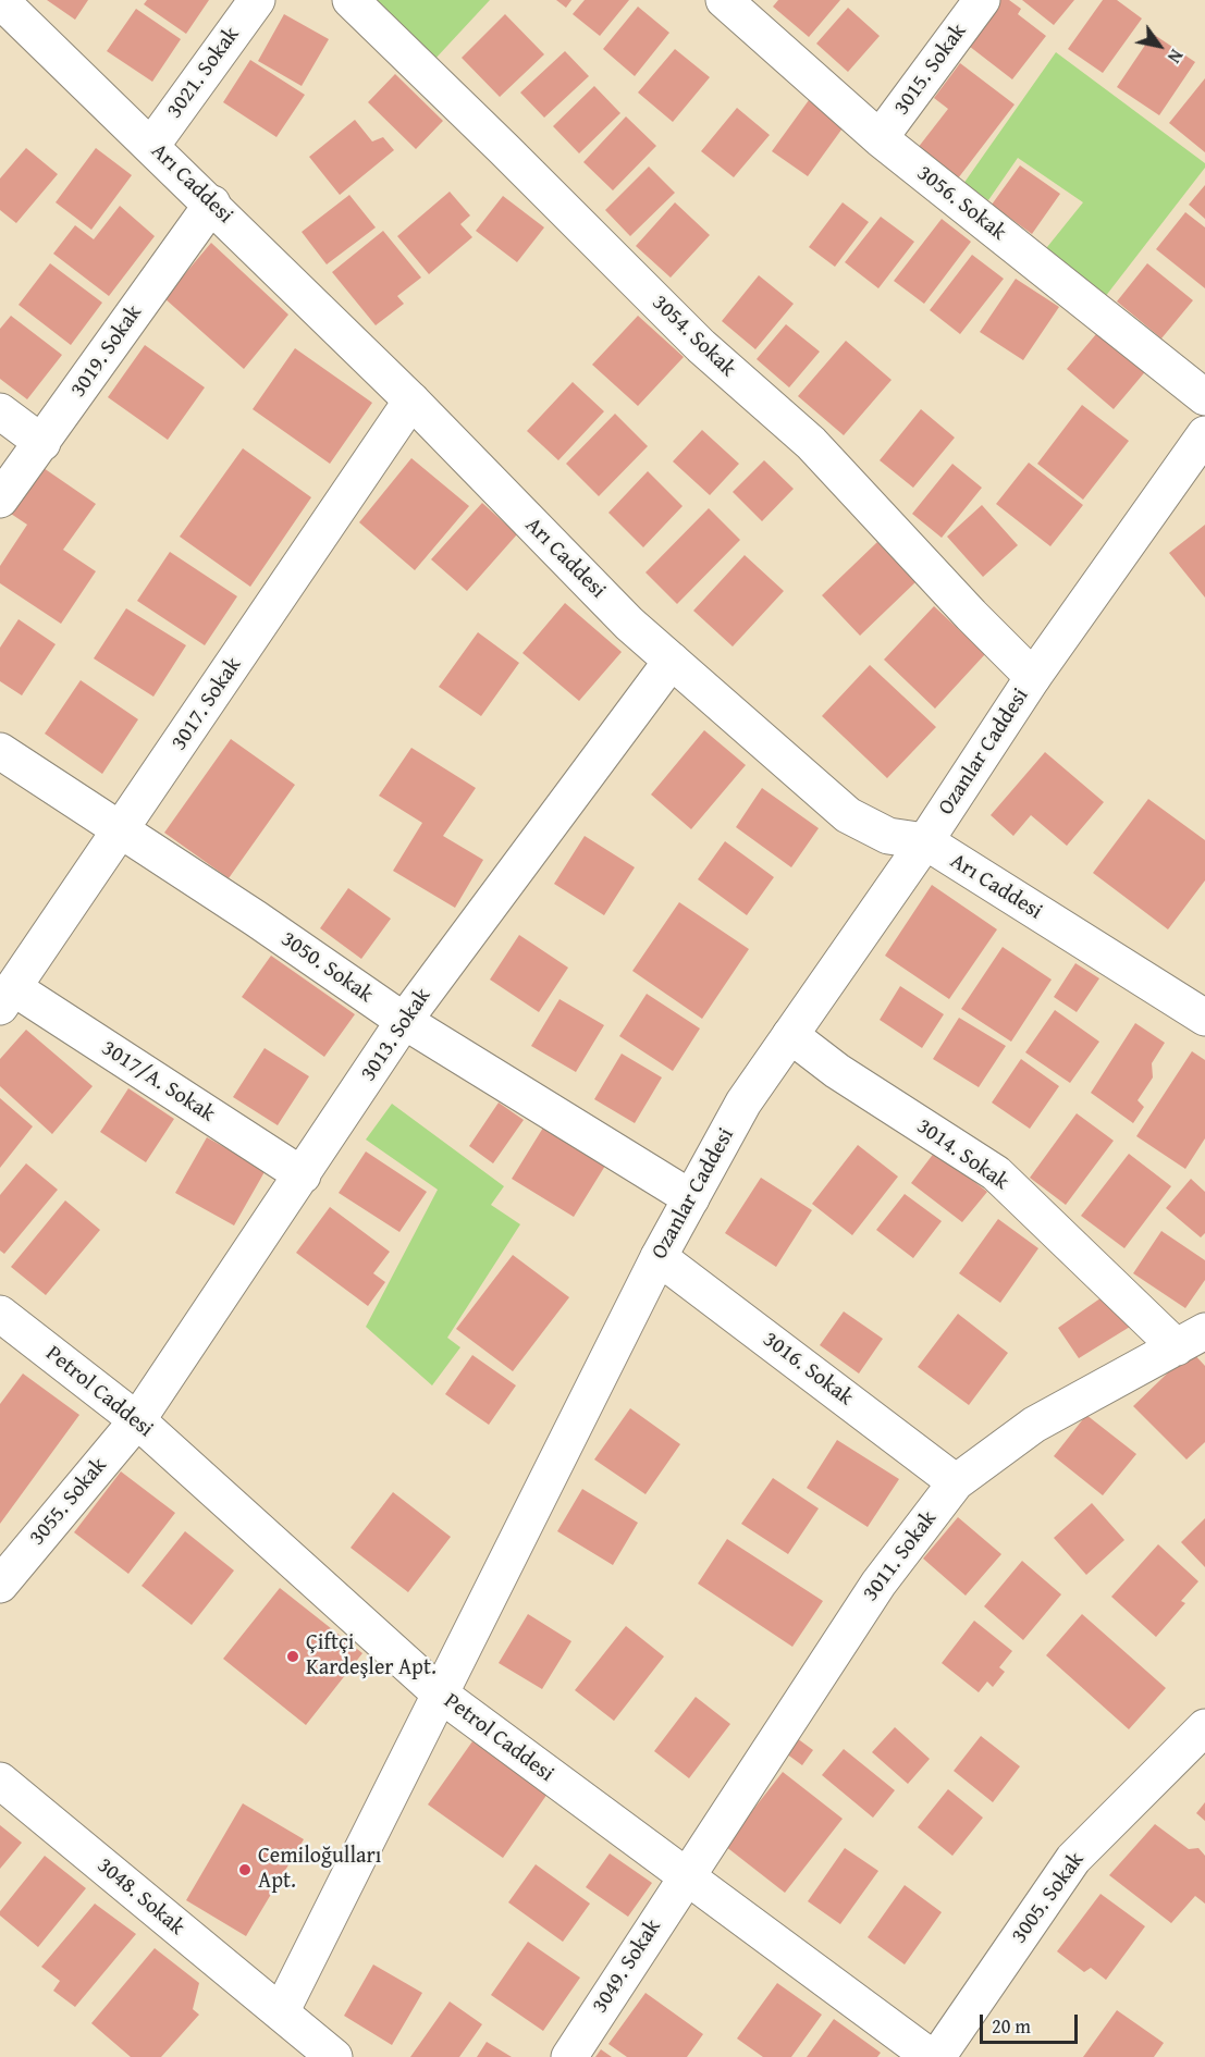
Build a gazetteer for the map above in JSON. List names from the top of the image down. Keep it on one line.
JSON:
{"streets":{"street":["3015. Sokak","3021. Sokak","Arı Caddesi","3056. Sokak","3054. Sokak","3019. Sokak","3017. Sokak","Ozanlar Caddesi","3050. Sokak","3013. Sokak","3017/A. Sokak","3014. Sokak","3016. Sokak","Petrol Caddesi","3055. Sokak","3011. Sokak","3048. Sokak","3005. Sokak","3049. Sokak"]},"crossings":[["3015. Sokak","3056. Sokak"],["3021. Sokak","Arı Caddesi"],["Arı Caddesi","3019. Sokak"],["Arı Caddesi","3017. Sokak"],["Arı Caddesi","Ozanlar Caddesi"],["Arı Caddesi","3013. Sokak"],["3054. Sokak","Ozanlar Caddesi"],["3017. Sokak","3050. Sokak"],["3017. Sokak","3017/A. Sokak"],["Ozanlar Caddesi","3050. Sokak"],["Ozanlar Caddesi","3014. Sokak"],["Ozanlar Caddesi","3016. Sokak"],["Ozanlar Caddesi","Petrol Caddesi"],["Ozanlar Caddesi","3048. Sokak"],["3050. Sokak","3013. Sokak"],["3013. Sokak","3017/A. Sokak"],["3013. Sokak","Petrol Caddesi"],["3013. Sokak","3055. Sokak"],["3014. Sokak","3011. Sokak"],["3016. Sokak","3011. Sokak"],["Petrol Caddesi","3055. Sokak"],["Petrol Caddesi","3011. Sokak"],["Petrol Caddesi","3049. Sokak"],["3011. Sokak","3049. Sokak"]],"places":["Çiftçi Kardeşler Apt.","Cemiloğulları Apt."],"scale_bar":"20 m","north":"bottom right"}
